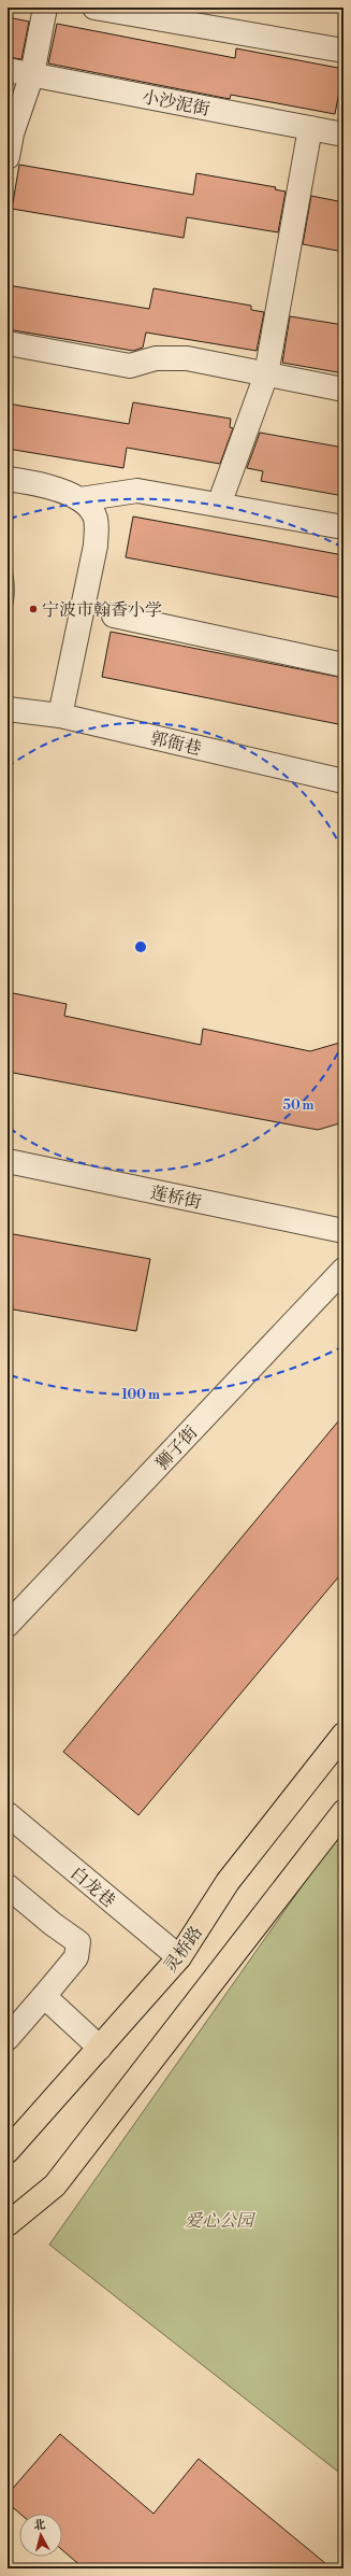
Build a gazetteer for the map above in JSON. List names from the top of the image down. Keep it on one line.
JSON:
{"streets":{"main road":["灵桥路"],"street":["小沙泥街","郭衙巷","莲桥街","狮子街","白龙巷"]},"crossings":[["白龙巷","灵桥路"]],"parks":["爱心公园"],"places":["宁波市翰香小学"],"north":"top","rings":["50 m","100 m"]}
